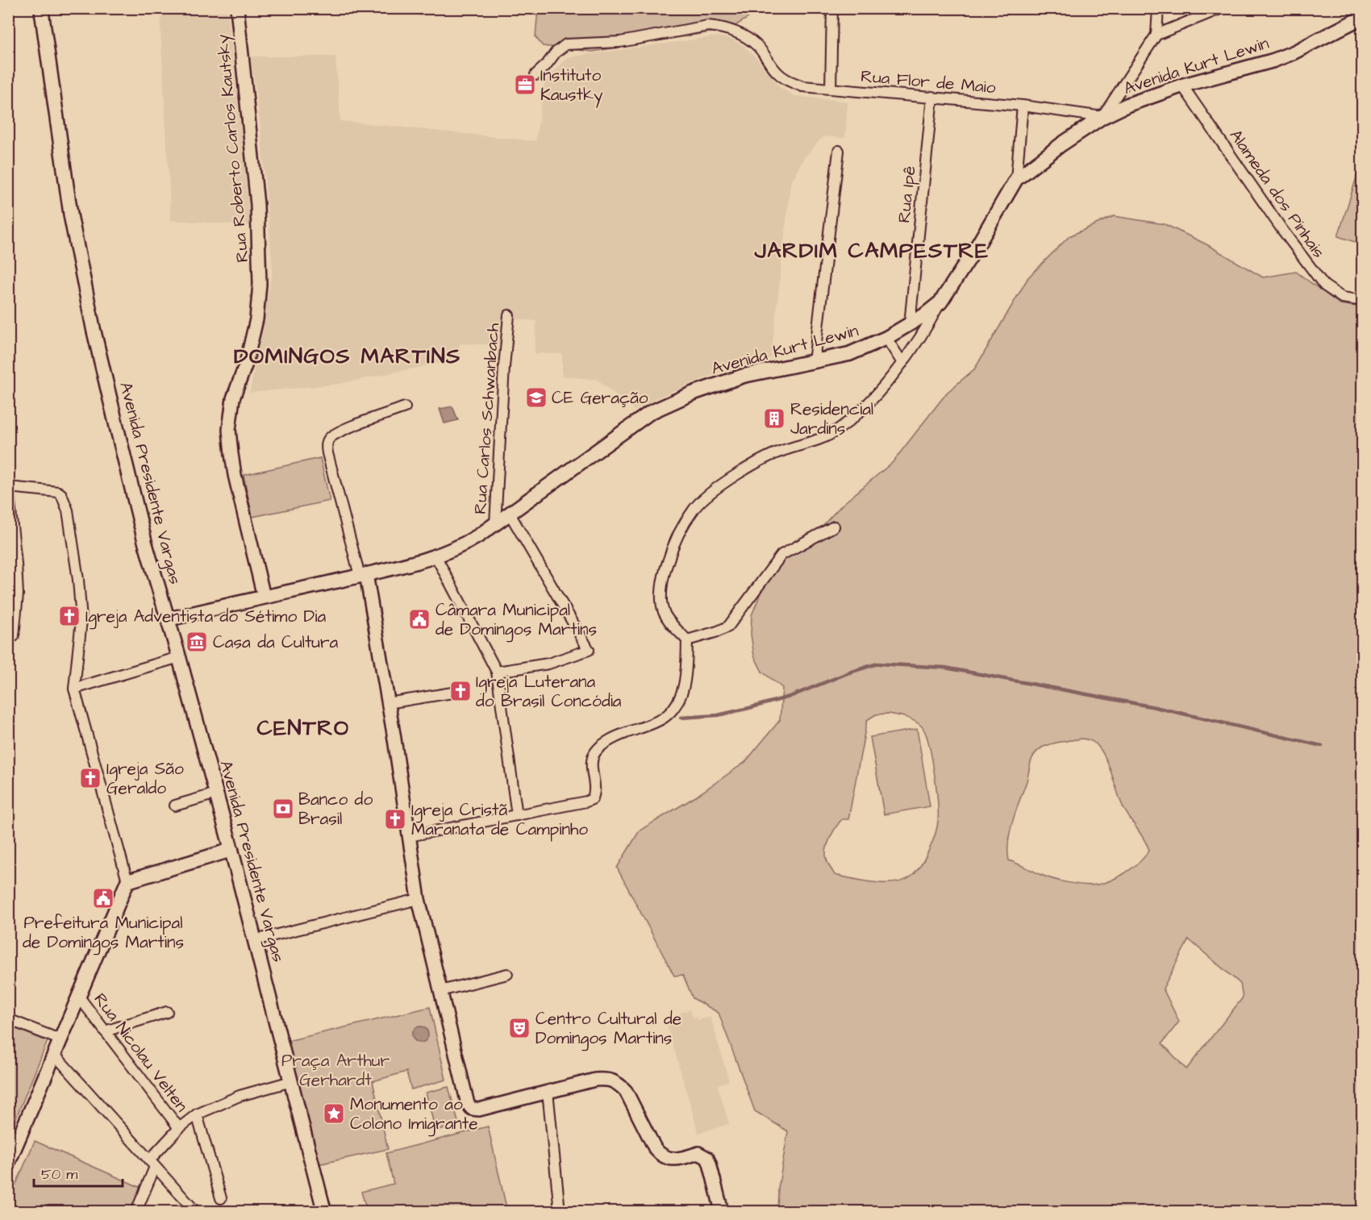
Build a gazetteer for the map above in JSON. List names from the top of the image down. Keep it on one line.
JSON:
{"streets":{"main road":["Avenida Kurt Lewin","Avenida Presidente Vargas"],"street":["Rua Flor de Maio","Rua Roberto Carlos Kautsky","Alameda dos Pinhais","Rua Ipê","Rua Carlos Schwanbach","Rua Nicolau Velten"]},"crossings":[["Avenida Kurt Lewin","Rua Flor de Maio"],["Avenida Kurt Lewin","Rua Roberto Carlos Kautsky"],["Avenida Kurt Lewin","Alameda dos Pinhais"],["Avenida Kurt Lewin","Rua Ipê"],["Avenida Kurt Lewin","Rua Carlos Schwanbach"],["Avenida Kurt Lewin","Avenida Presidente Vargas"],["Rua Flor de Maio","Rua Ipê"]],"districts":["JARDIM CAMPESTRE","DOMINGOS MARTINS","CENTRO"],"parks":["Praça Arthur Gerhardt"],"places":{"office":["Instituto Kaustky"],"school or university":["CE Geração"],"building":["Residencial Jardins"],"church":["Igreja Adventista do Sétimo Dia","Igreja Luterana do Brasil Concódia","Igreja São Geraldo","Igreja Cristã Maranata de Campinho"],"public building":["Câmara Municipal de Domingos Martins","Prefeitura Municipal de Domingos Martins"],"museum":["Casa da Cultura"],"bank":["Banco do Brasil"],"theatre":["Centro Cultural de Domingos Martins"],"place":["Monumento ao Colono Imigrante"]},"scale_bar":"50 m"}
